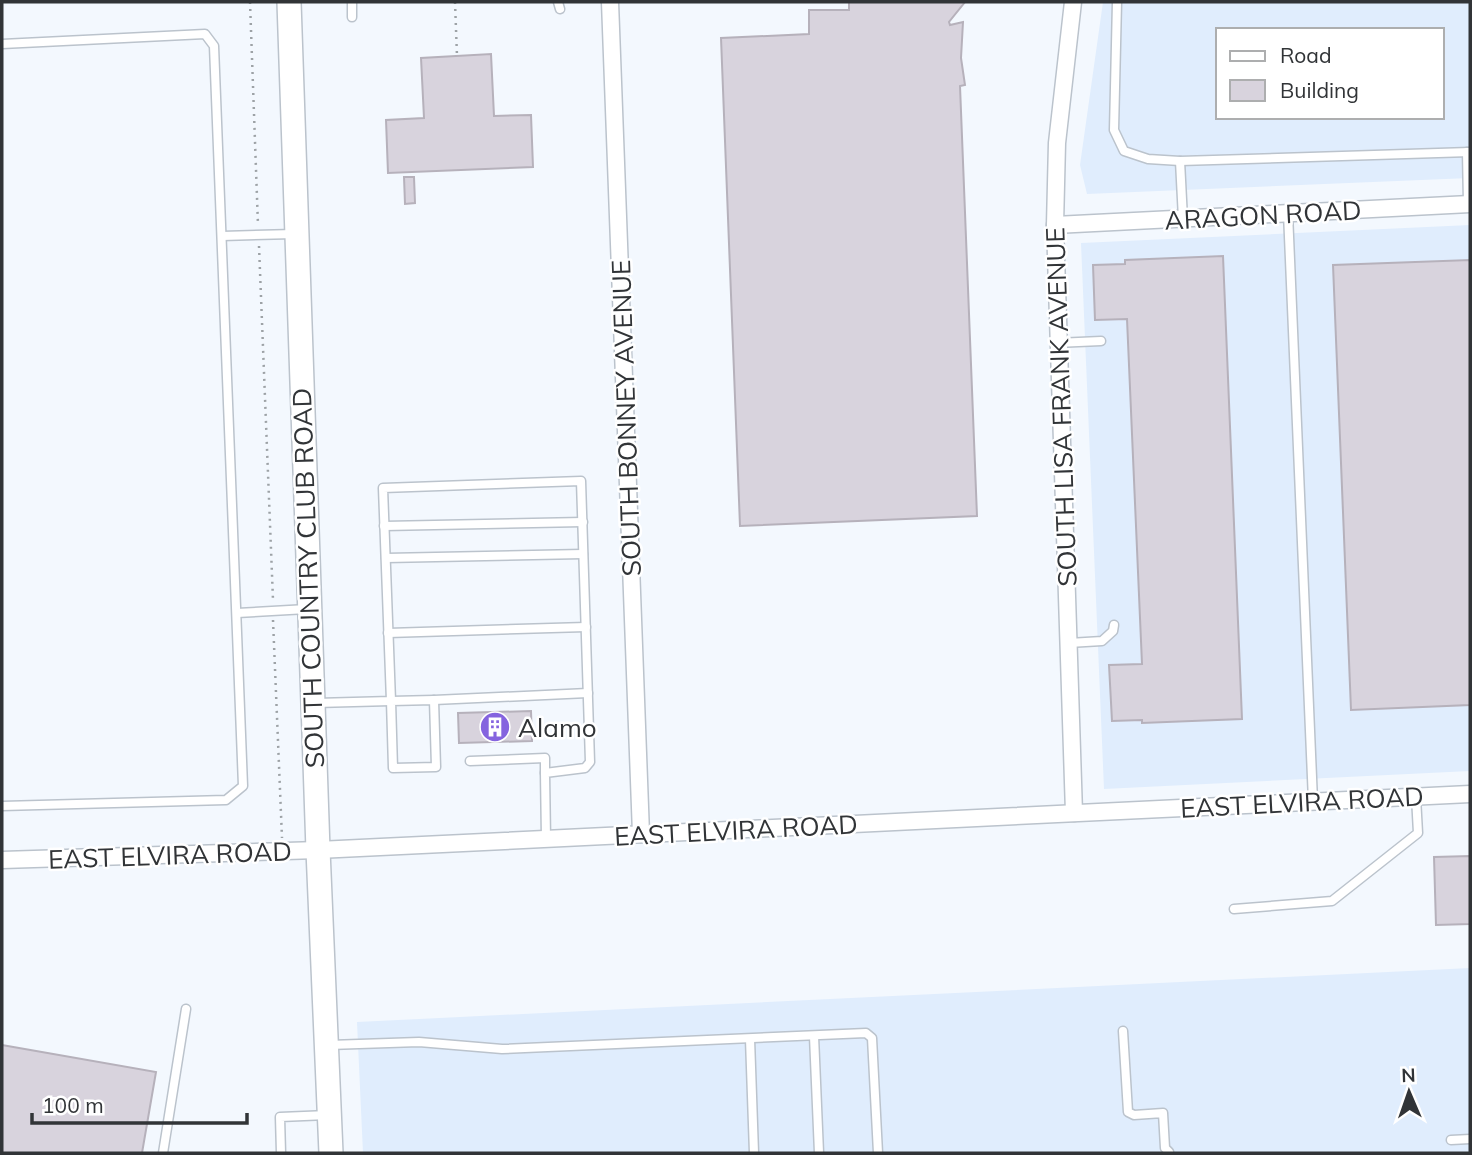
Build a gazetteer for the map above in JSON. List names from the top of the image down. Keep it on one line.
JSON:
{"streets":{"street":["ARAGON ROAD","SOUTH LISA FRANK AVENUE","SOUTH BONNEY AVENUE","SOUTH COUNTRY CLUB ROAD","EAST ELVIRA ROAD"]},"crossings":[["ARAGON ROAD","SOUTH LISA FRANK AVENUE"],["SOUTH LISA FRANK AVENUE","EAST ELVIRA ROAD"],["SOUTH BONNEY AVENUE","EAST ELVIRA ROAD"],["SOUTH COUNTRY CLUB ROAD","EAST ELVIRA ROAD"]],"places":{"building":["Alamo"]},"legend":["Road","Building"],"scale_bar":"100 m","north":"top"}
